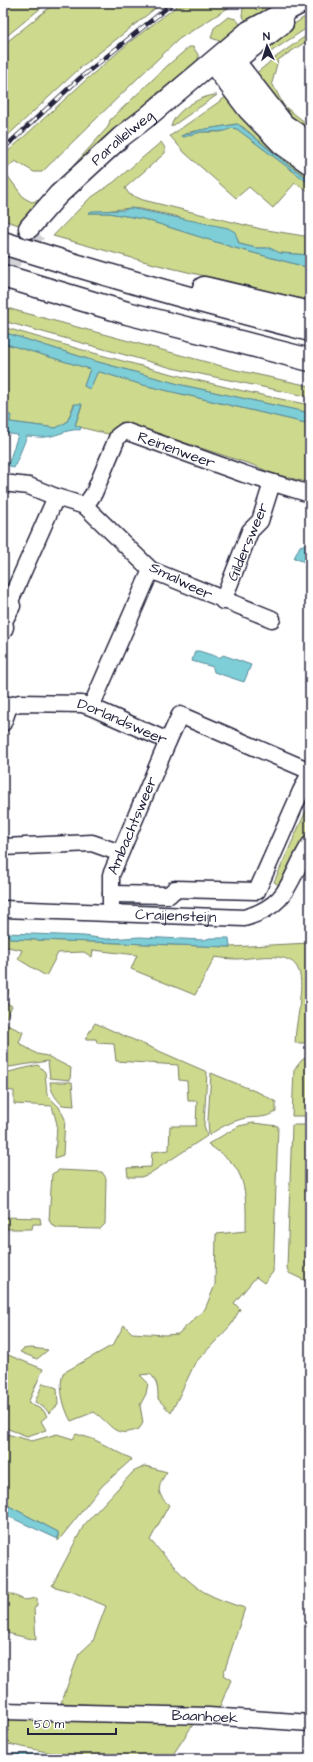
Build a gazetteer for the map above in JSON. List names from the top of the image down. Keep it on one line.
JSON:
{"streets":{"main road":["Parallelweg"],"street":["Reinenweer","Gildersweer","Smalweer","Dorlandsweer","Ambachtsweer","Craijensteijn","Baanhoek"]},"crossings":[["Reinenweer","Gildersweer"],["Reinenweer","Smalweer"],["Gildersweer","Smalweer"],["Dorlandsweer","Ambachtsweer"],["Ambachtsweer","Craijensteijn"]],"scale_bar":"50 m","north":"top"}
